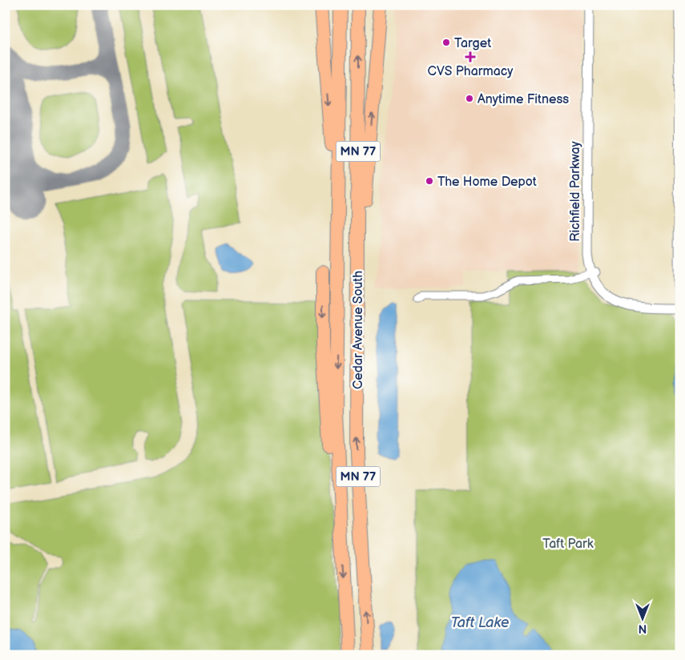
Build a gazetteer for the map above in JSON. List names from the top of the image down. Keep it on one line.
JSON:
{"streets":{"highway":["MN 77","Cedar Avenue South"],"street":["Richfield Parkway"]},"water":["Taft Lake"],"parks":["Taft Park"],"places":{"other":["Target","Anytime Fitness","The Home Depot"],"health":["CVS Pharmacy"]},"north":"bottom"}
